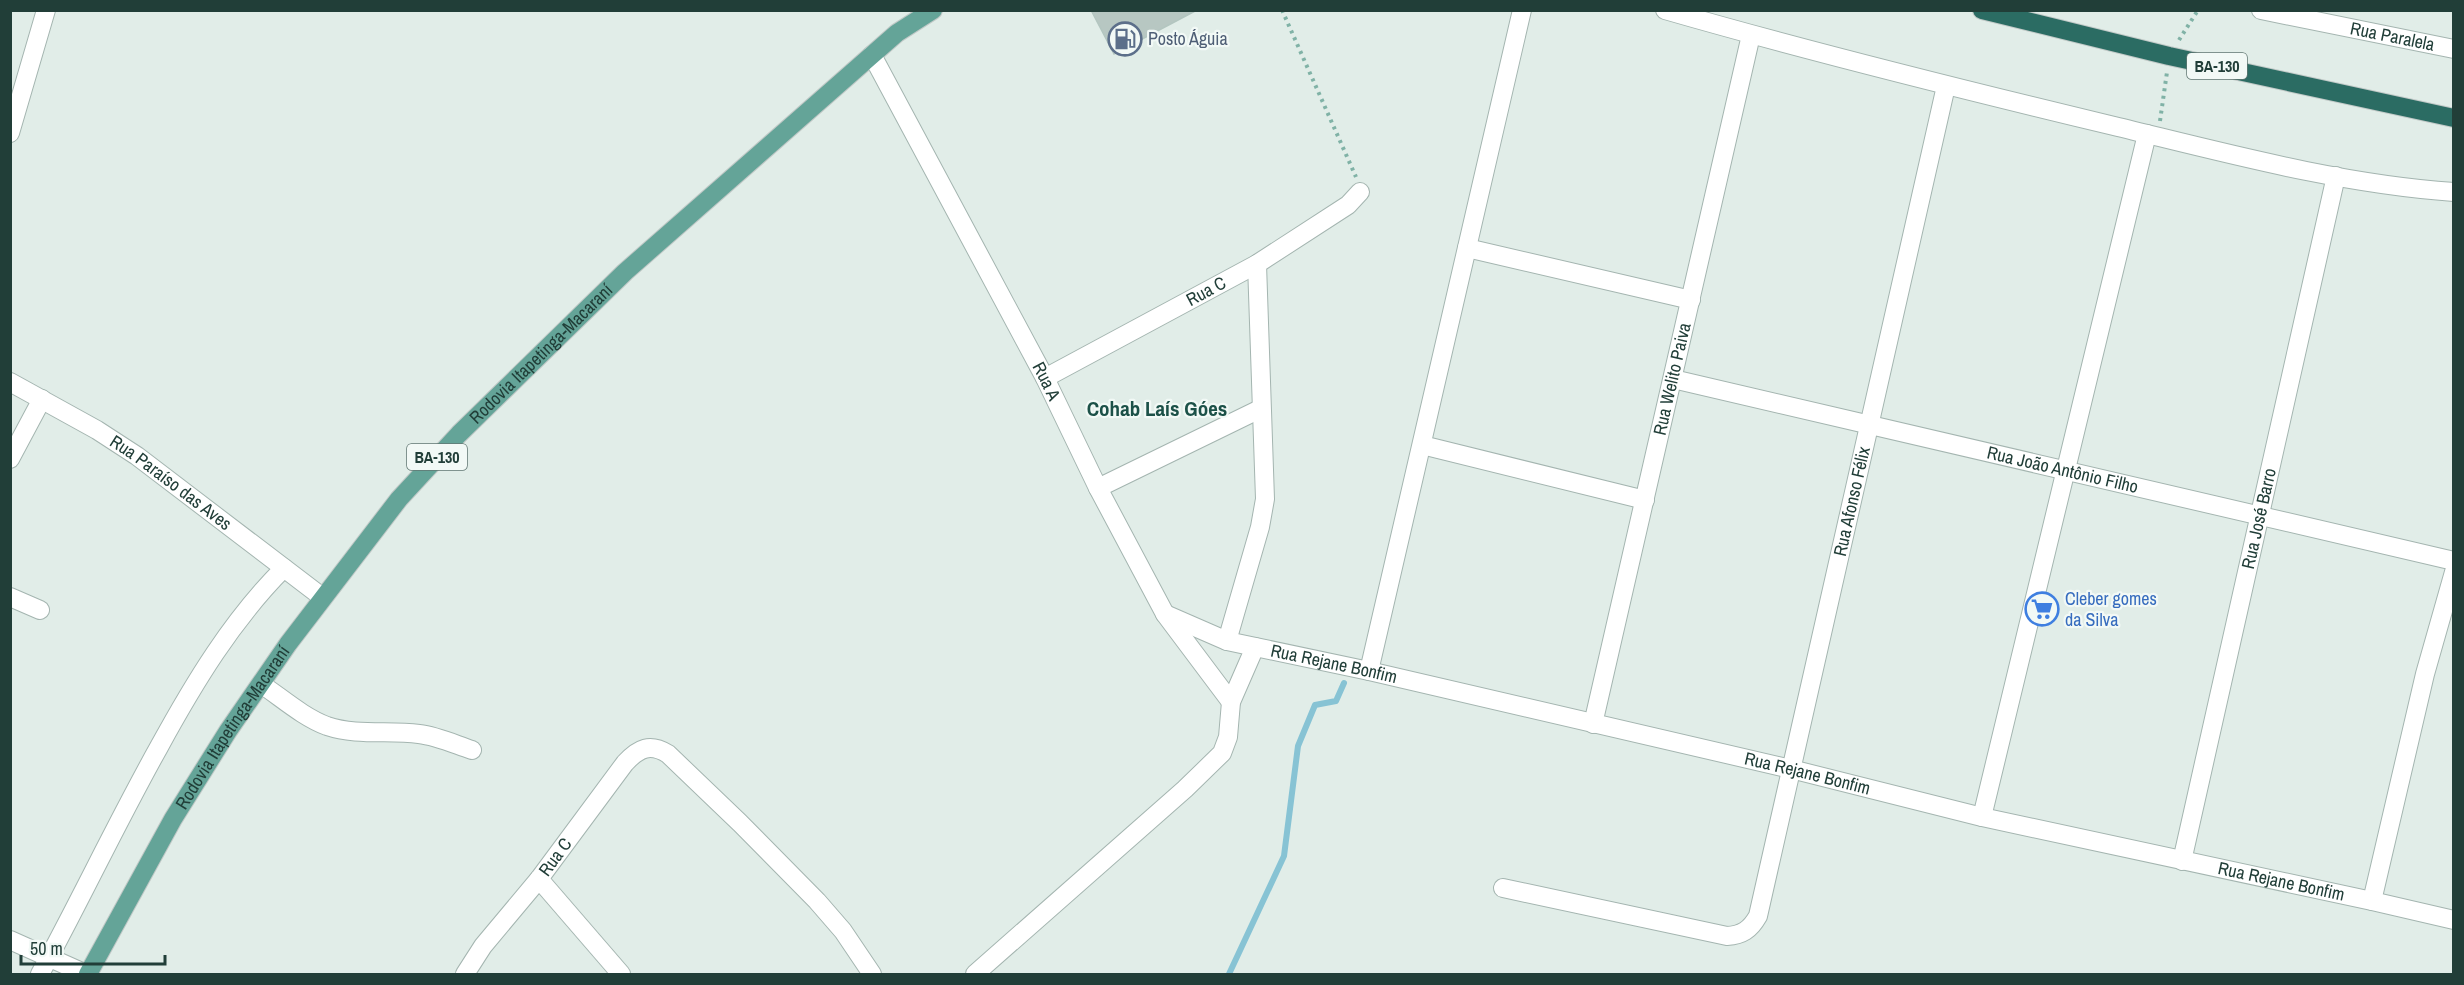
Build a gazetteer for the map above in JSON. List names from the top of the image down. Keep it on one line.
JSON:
{"streets":{"highway":["BA-130"],"main road":["Rodovia Itapetinga-Macaraní"],"street":["Rua Paralela","Rua C","Rua Welito Paiva","Rua A","Rua João Antônio Filho","Rua Paraíso das Aves","Rua Afonso Félix","Rua José Barro","Rua Rejane Bonfim"]},"crossings":[["Rua C","Rua A"],["Rodovia Itapetinga-Macaraní","Rua A"],["Rodovia Itapetinga-Macaraní","Rua Paraíso das Aves"],["Rua Welito Paiva","Rua João Antônio Filho"],["Rua Welito Paiva","Rua Rejane Bonfim"],["Rua A","Rua Rejane Bonfim"],["Rua João Antônio Filho","Rua Afonso Félix"],["Rua João Antônio Filho","Rua José Barro"],["Rua Afonso Félix","Rua Rejane Bonfim"],["Rua José Barro","Rua Rejane Bonfim"]],"districts":["Cohab Laís Góes"],"places":{"fuel station":["Posto Águia"],"supermarket":["Cleber gomes da Silva"]},"scale_bar":"50 m"}
